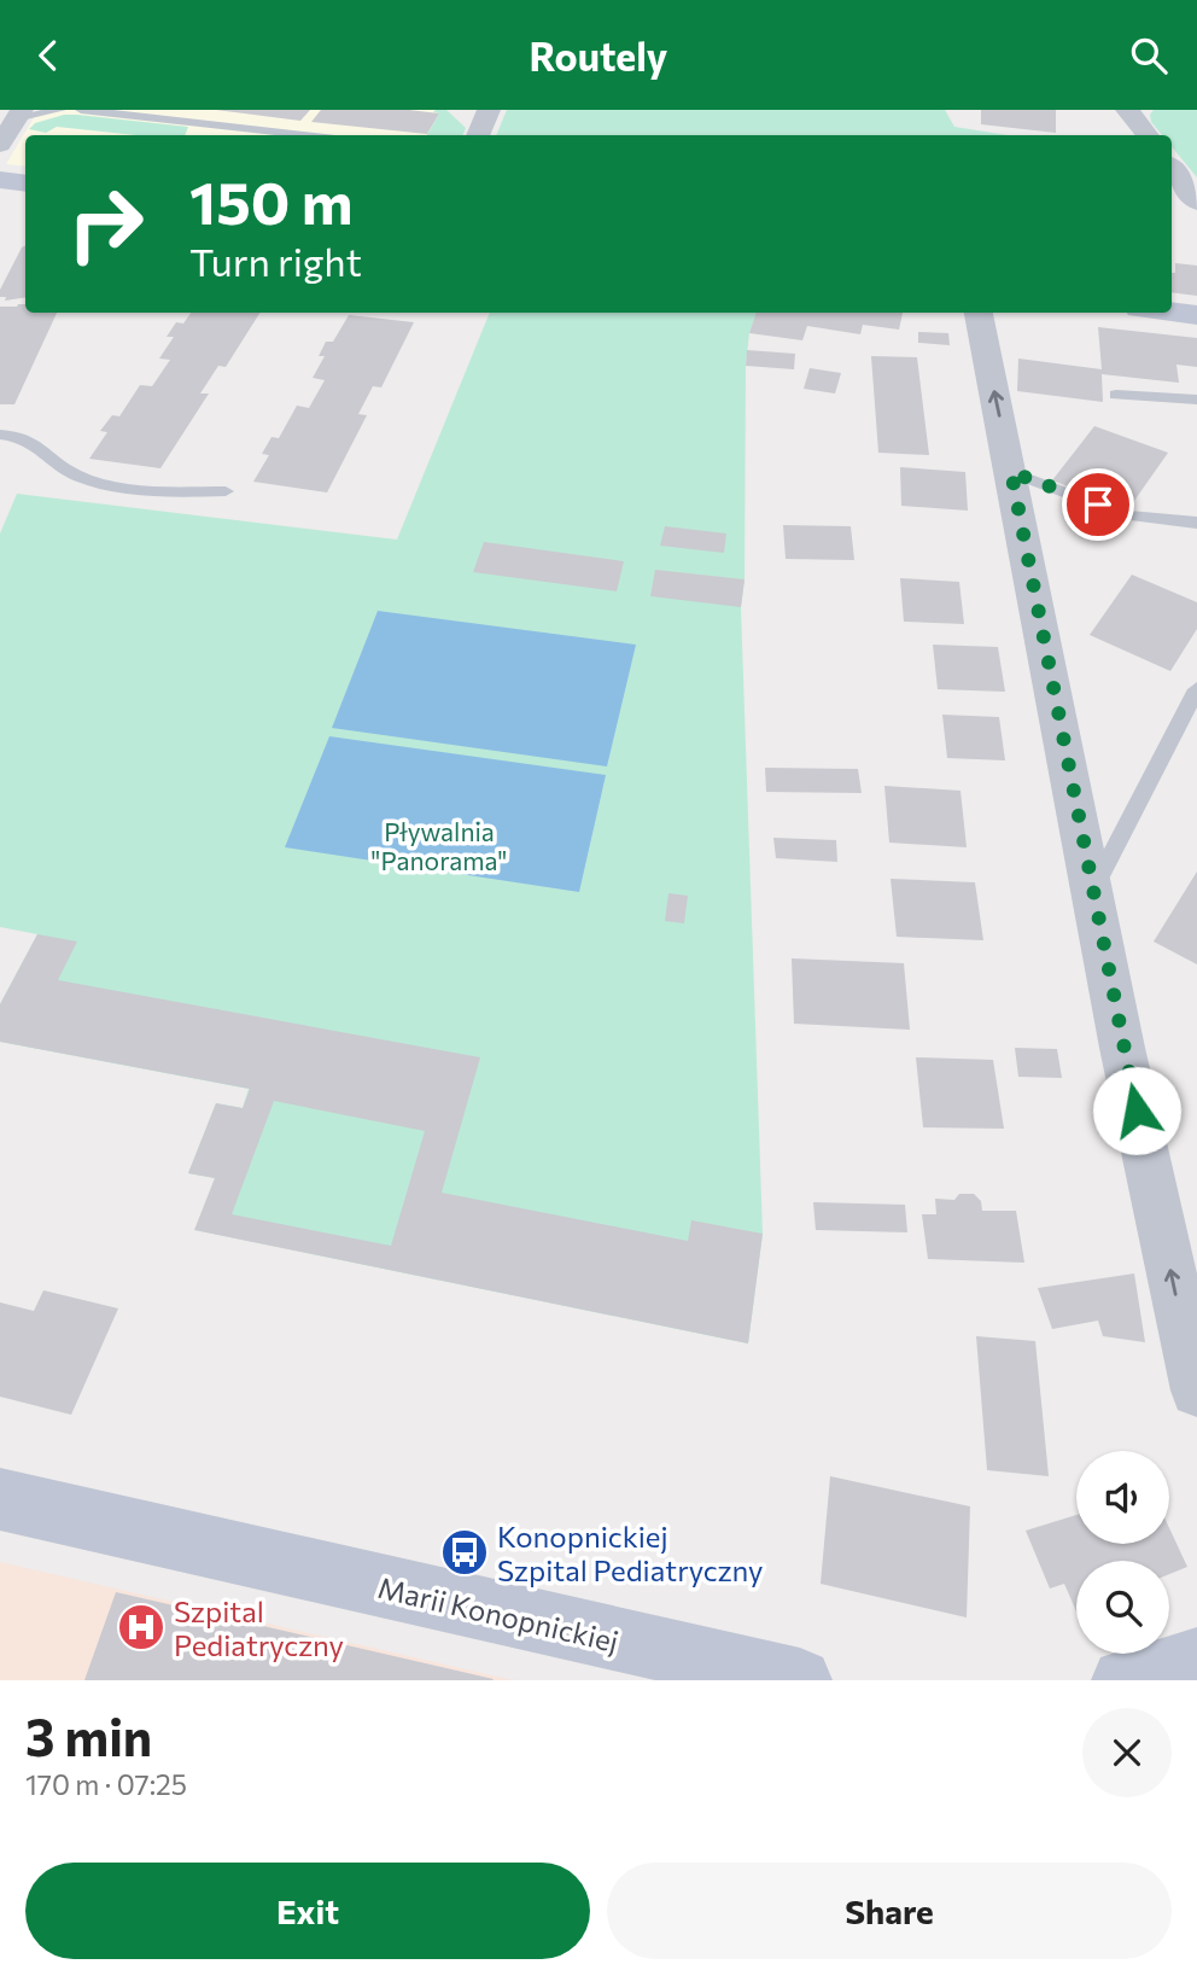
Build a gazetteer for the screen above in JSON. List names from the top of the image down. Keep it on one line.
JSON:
{"streets":{"street":["Marii Konopnickiej"]},"parks":["Pływalnia \"Panorama\""],"places":{"bus stop":["Konopnickiej Szpital Pediatryczny"],"hospital":["Szpital Pediatryczny"]},"page":{"header":"Routely","turn":["150 m","Turn right"],"heading":["3 min","170 m · 07:25"],"buttons":["Exit","Share"]}}
